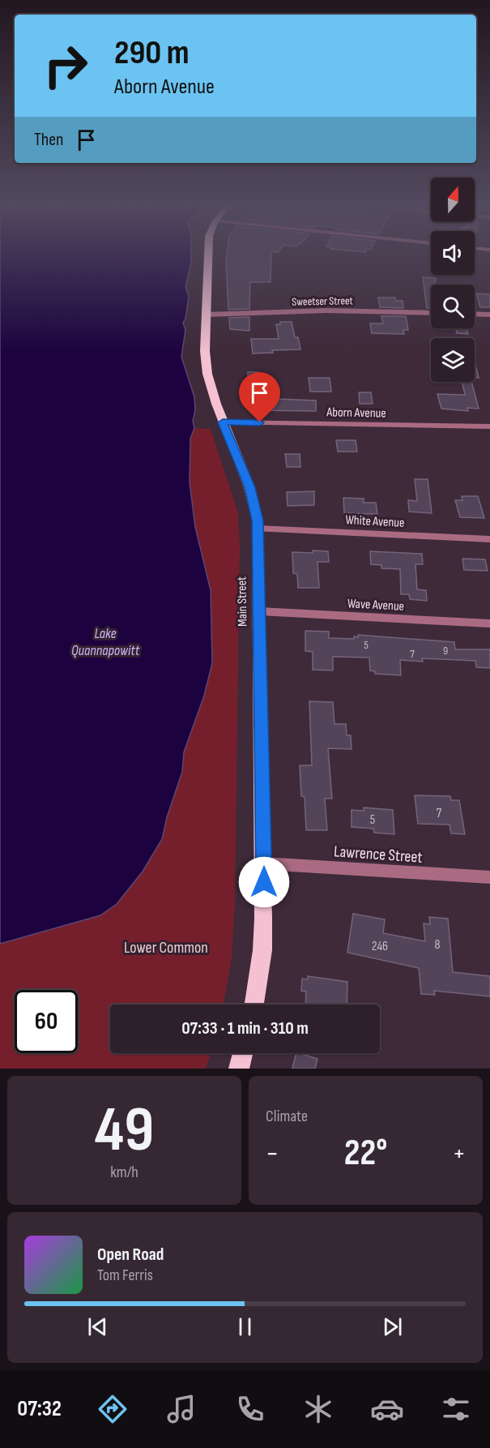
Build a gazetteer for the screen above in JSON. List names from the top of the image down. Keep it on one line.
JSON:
{"streets":{"main road":["Main Street"],"street":["Sweetser Street","Aborn Avenue","White Avenue","Wave Avenue","Lawrence Street"]},"crossings":[["Sweetser Street","Main Street"],["Aborn Avenue","Main Street"],["White Avenue","Main Street"],["Main Street","Wave Avenue"],["Main Street","Lawrence Street"]],"water":["Lake Quannapowitt"],"parks":["Lower Common"],"house_numbers":["5","9","7","7","5","8","246"],"north":"top","page":{"turn":["290 m","Aborn Avenue"],"then":"Then","limit":"60","trip":"07:33 · 1 min · 310 m","tile":[["49","km/h"],"Climate"],"heat":["−","22°","+"],"song":["Open Road","Tom Ferris"],"tabs":"07:32"}}
